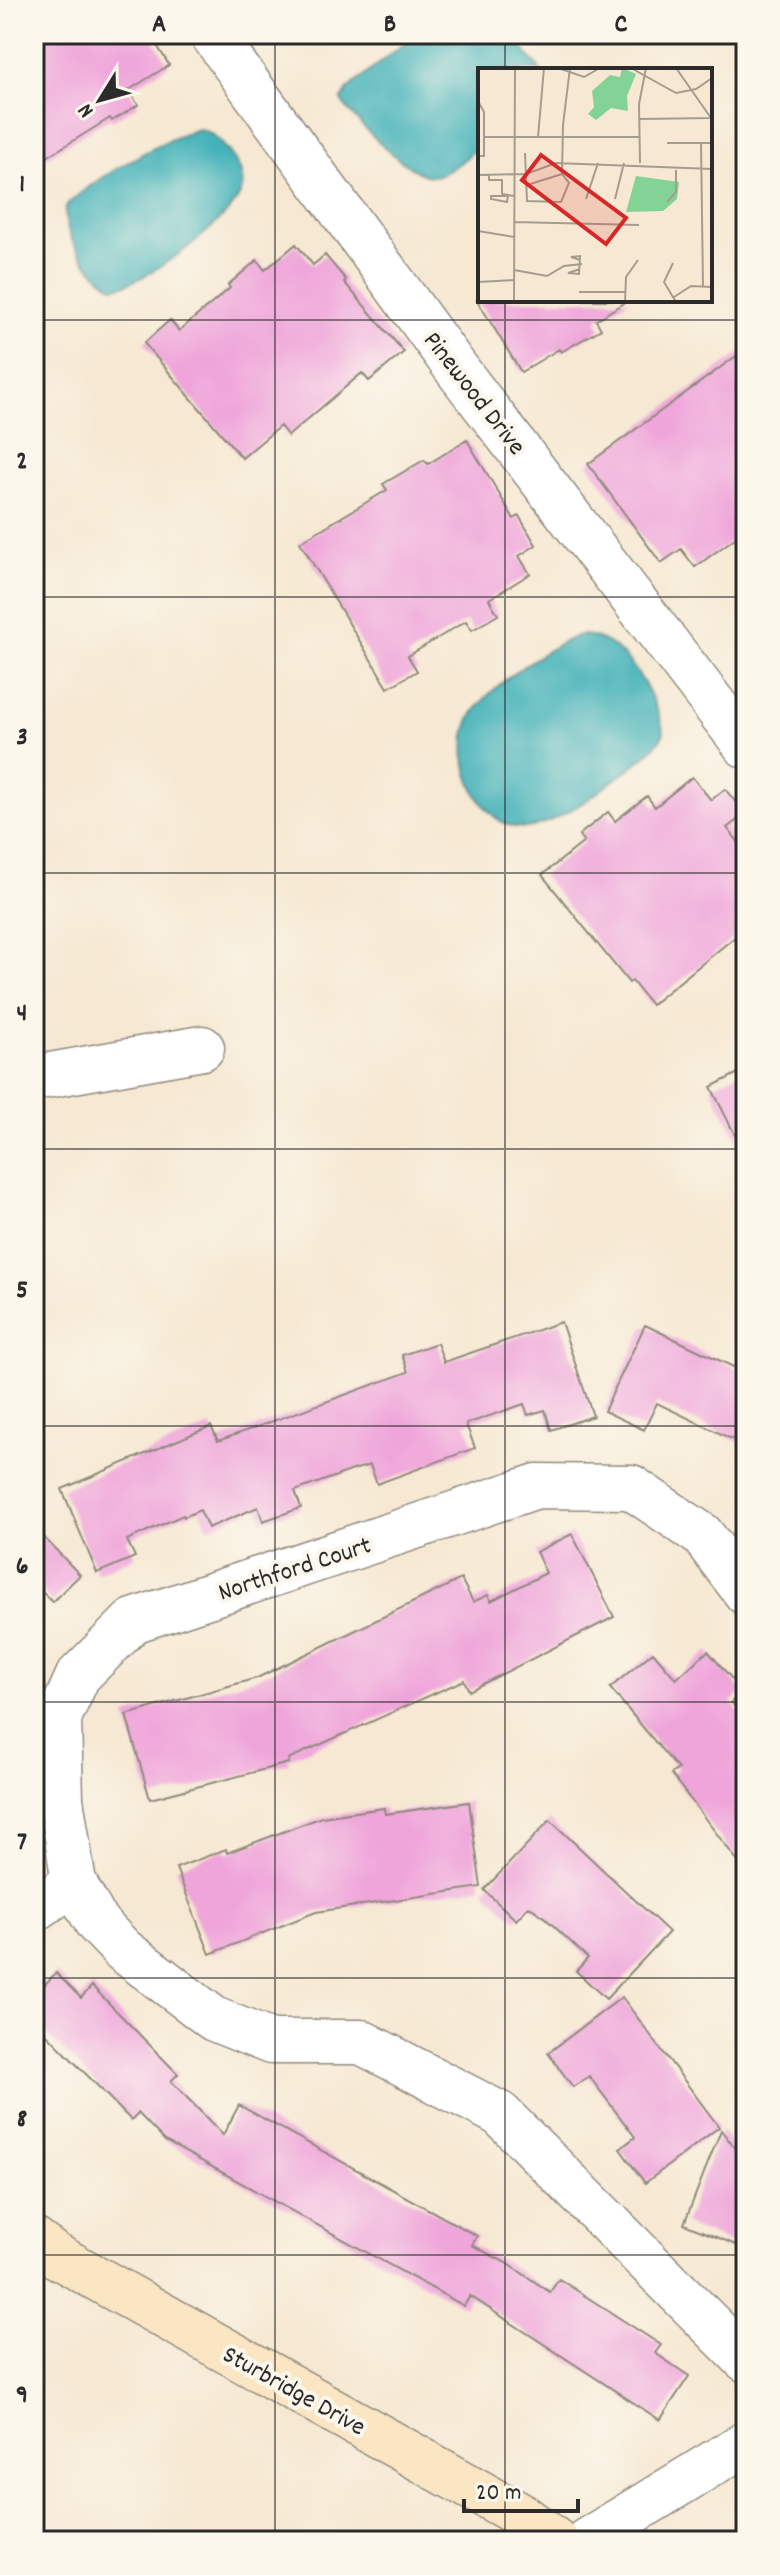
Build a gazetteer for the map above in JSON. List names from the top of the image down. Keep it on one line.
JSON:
{"streets":{"street":["Pinewood Drive","Northford Court","Sturbridge Drive"]},"scale_bar":"20 m","north":"bottom left","grid":{"columns":["A","B","C"],"rows":["1","2","3","4","5","6","7","8","9"]}}
